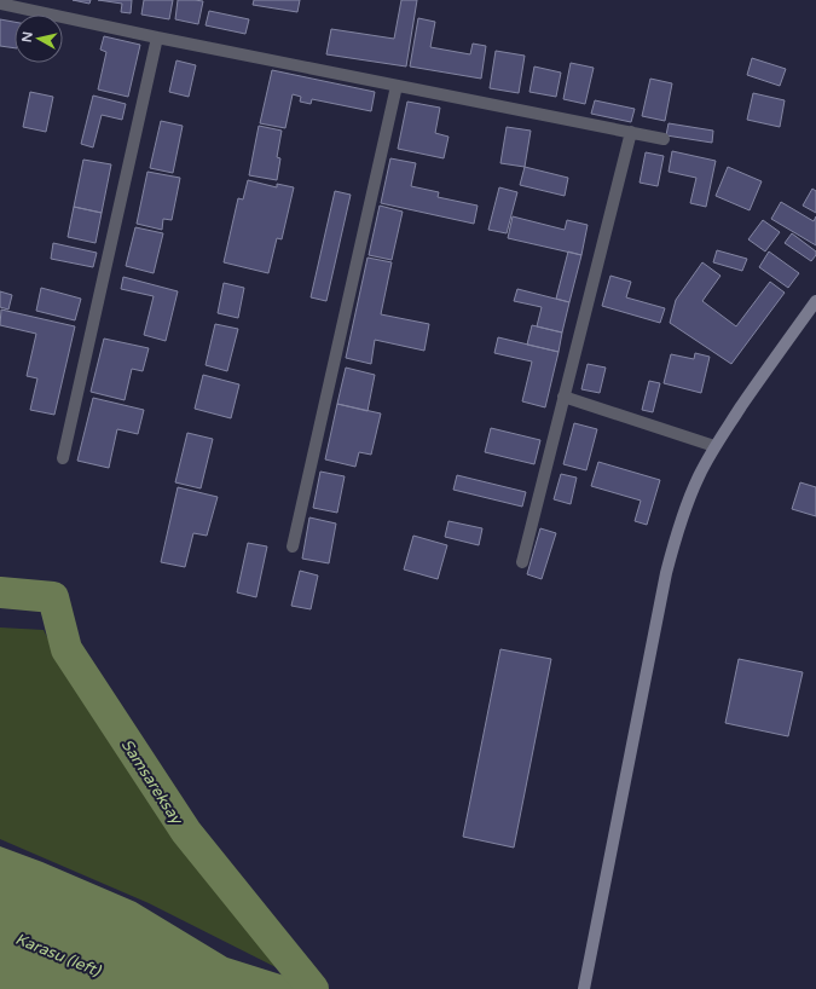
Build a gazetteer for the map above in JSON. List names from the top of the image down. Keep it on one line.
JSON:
{"water":["Samsareksay","Karasu (left)"],"north":"left"}
